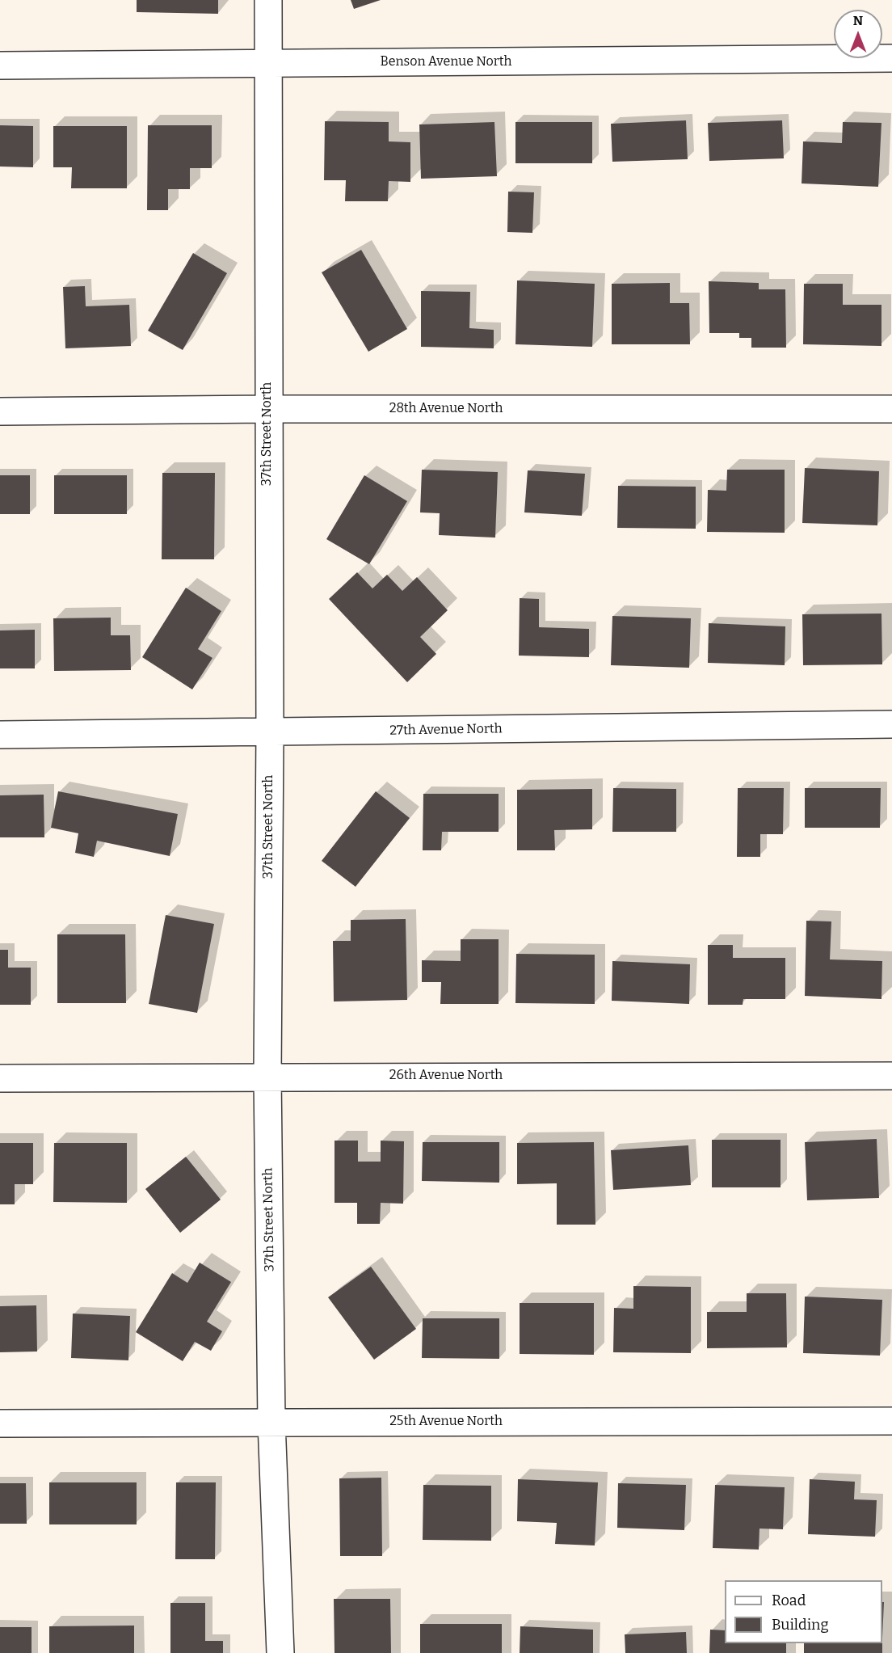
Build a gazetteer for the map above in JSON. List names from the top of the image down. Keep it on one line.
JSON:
{"streets":{"street":["Benson Avenue North","28th Avenue North","37th Street North","27th Avenue North","26th Avenue North","25th Avenue North"]},"crossings":[["Benson Avenue North","37th Street North"],["28th Avenue North","37th Street North"],["37th Street North","27th Avenue North"],["37th Street North","26th Avenue North"],["37th Street North","25th Avenue North"]],"legend":["Road","Building"],"north":"top"}
